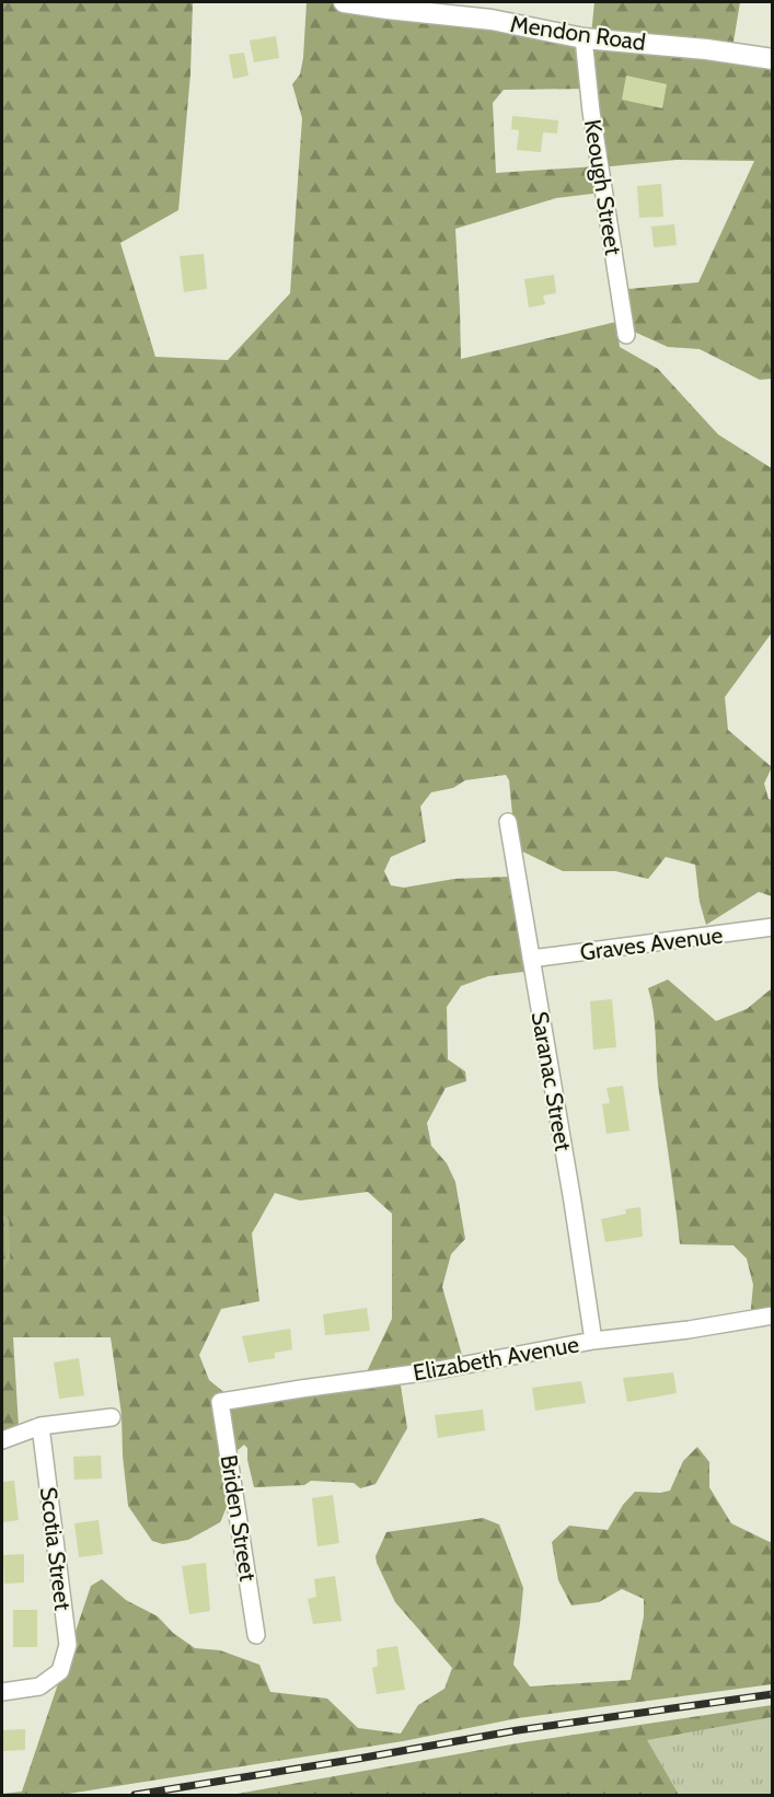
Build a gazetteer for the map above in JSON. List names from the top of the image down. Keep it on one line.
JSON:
{"streets":{"street":["Mendon Road","Keough Street","Graves Avenue","Saranac Street","Elizabeth Avenue","Briden Street","Scotia Street"]},"crossings":[["Mendon Road","Keough Street"],["Graves Avenue","Saranac Street"],["Saranac Street","Elizabeth Avenue"],["Elizabeth Avenue","Briden Street"]]}
